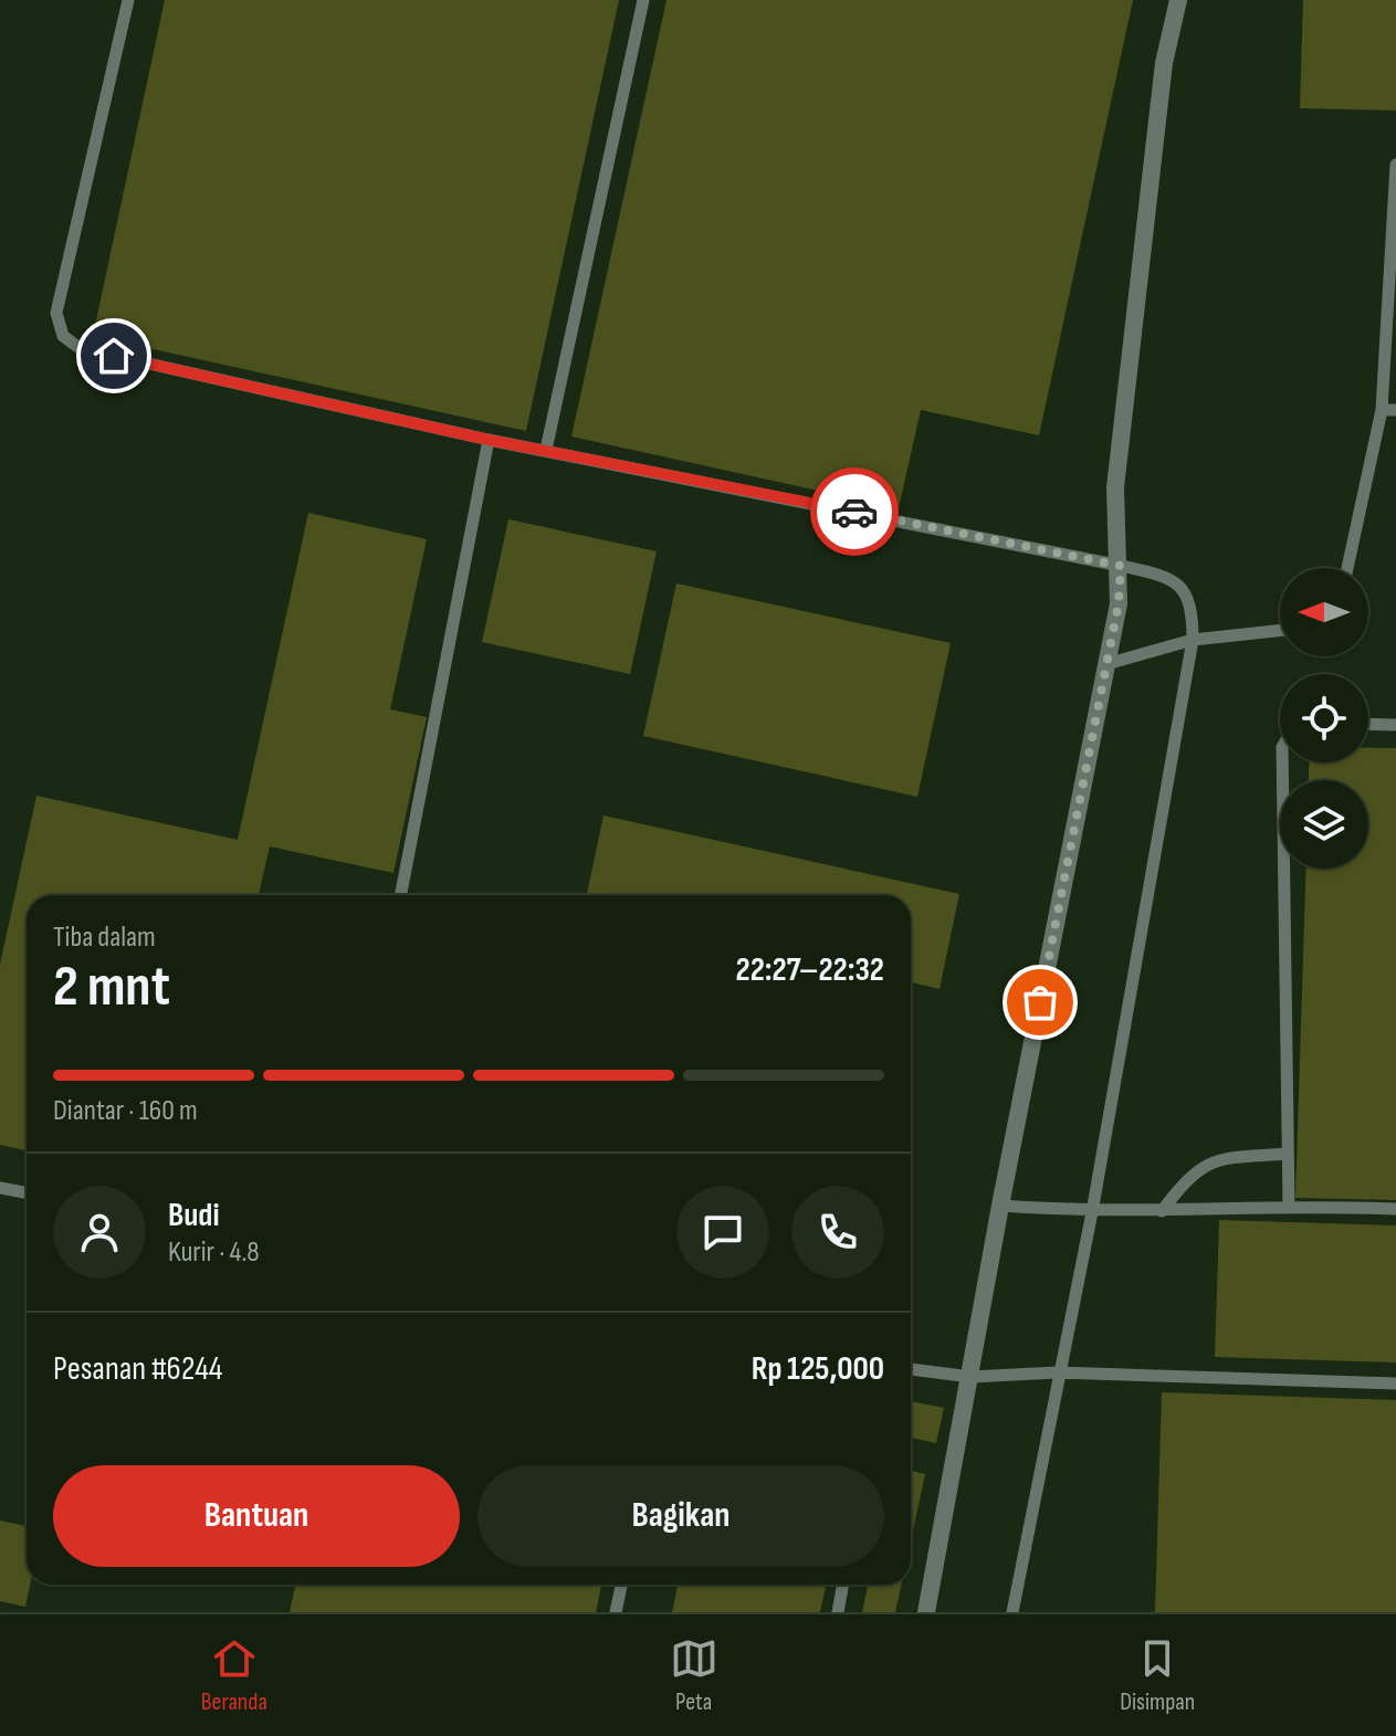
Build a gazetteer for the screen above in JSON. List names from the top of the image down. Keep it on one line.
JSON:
{"north":"left","page":{"heading":["2 mnt","Tiba dalam","22:27–22:32"],"panel":["Budi","Kurir · 4.8","Pesanan #6244","Rp 125,000"],"bar":"Diantar · 160 m","buttons":["Bantuan","Bagikan"],"tabs":["Beranda","Peta","Disimpan"]}}
